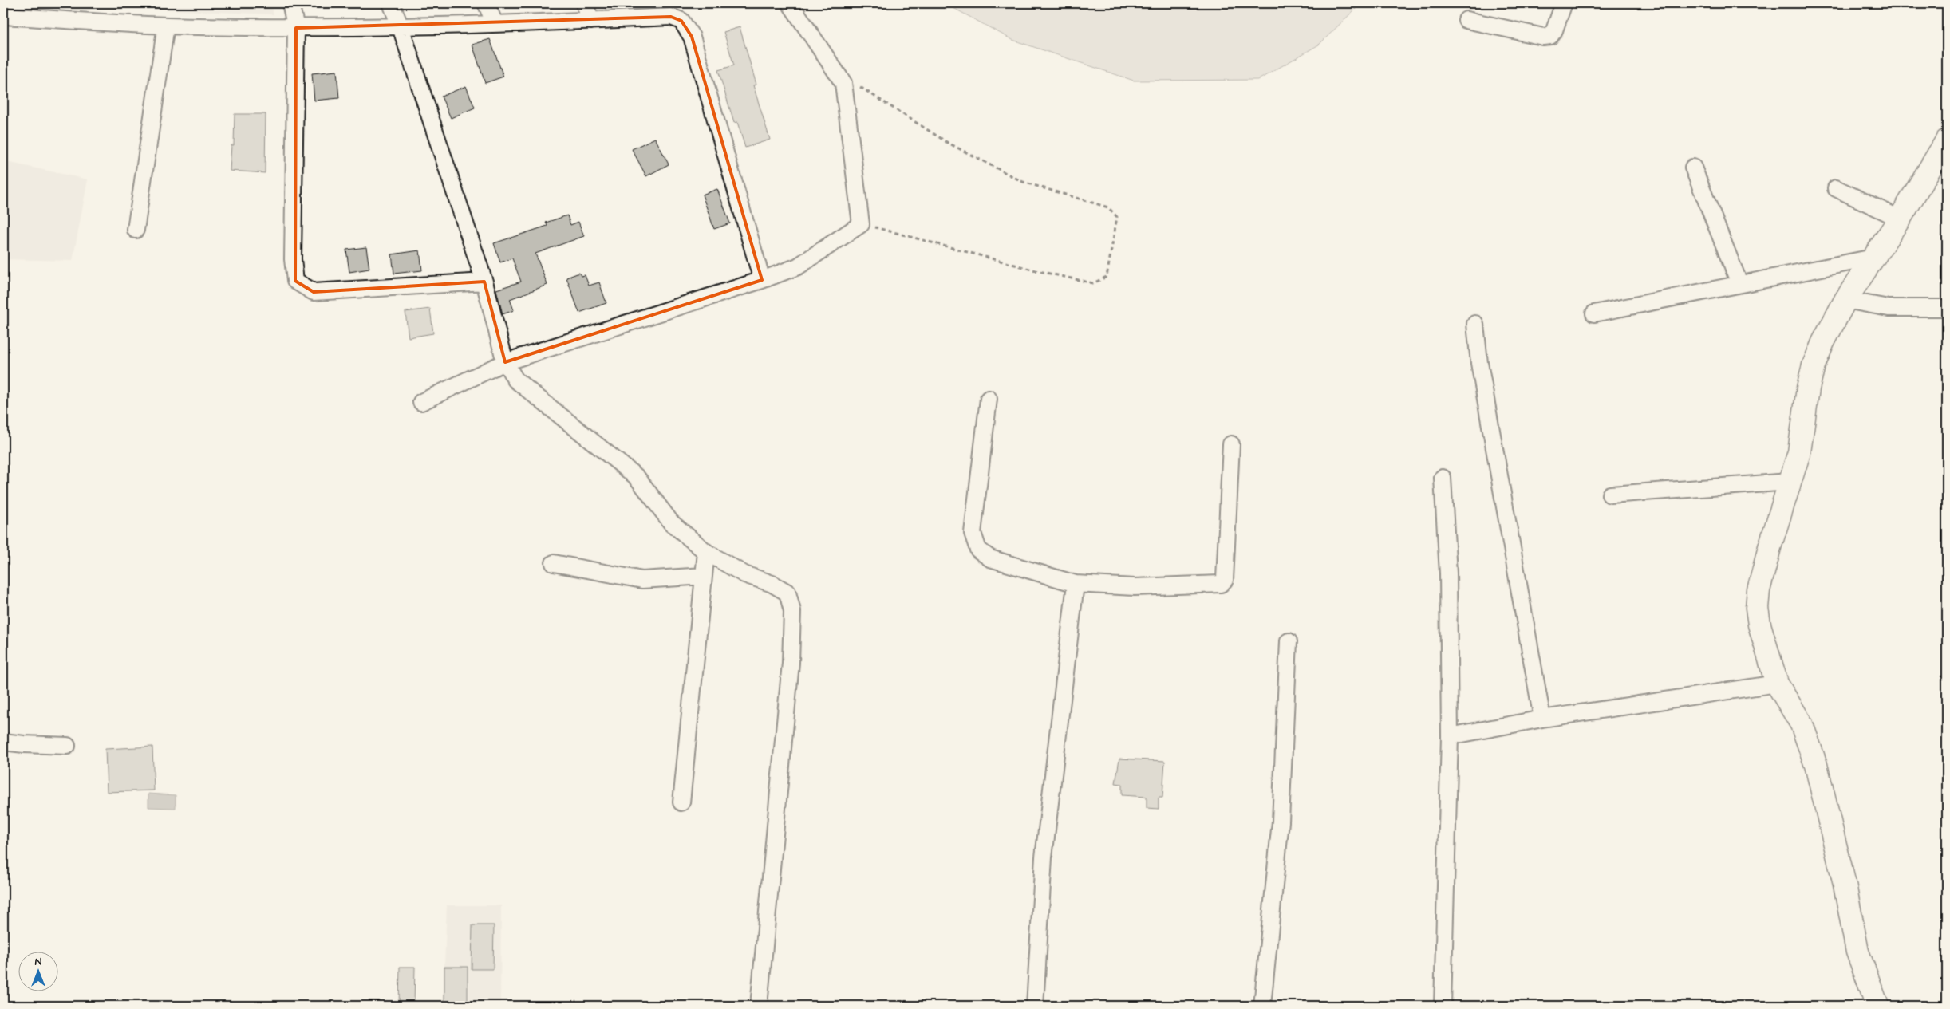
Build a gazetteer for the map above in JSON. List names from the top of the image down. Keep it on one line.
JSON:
{"north":"top"}
